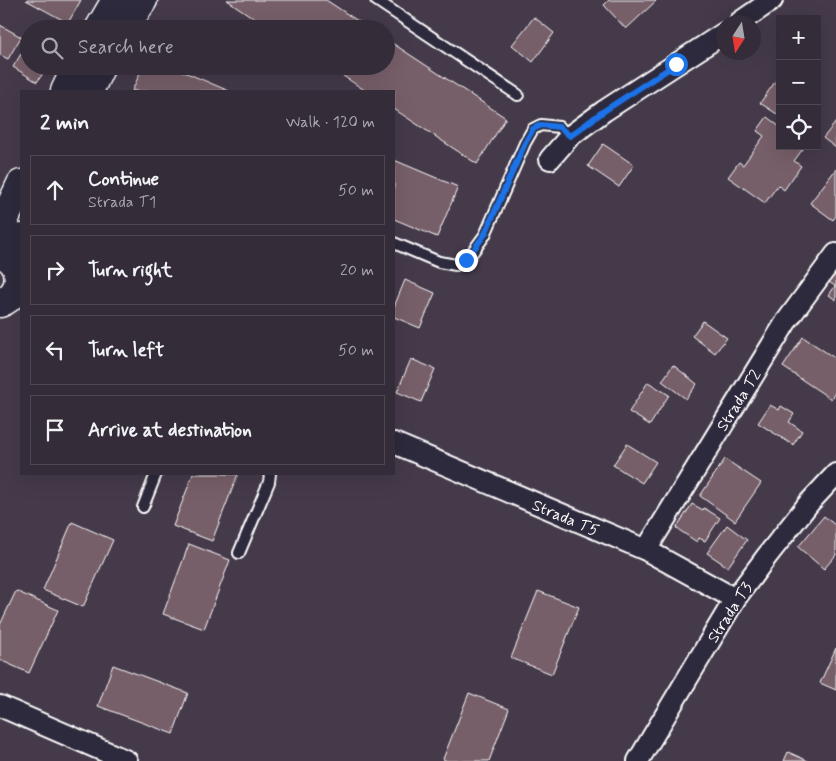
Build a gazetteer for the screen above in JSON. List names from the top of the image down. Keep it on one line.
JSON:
{"streets":{"street":["Strada T2","Strada T5","Strada T3"]},"crossings":[["Strada T2","Strada T5"],["Strada T5","Strada T3"]],"north":"bottom","page":{"map_buttons":["+","−"],"search":"Search here","heading":["2 min","Walk · 120 m"],"list":[["Continue","Strada T1","50 m"],["Turn right","20 m"],["Turn left","50 m"],"Arrive at destination"]}}
